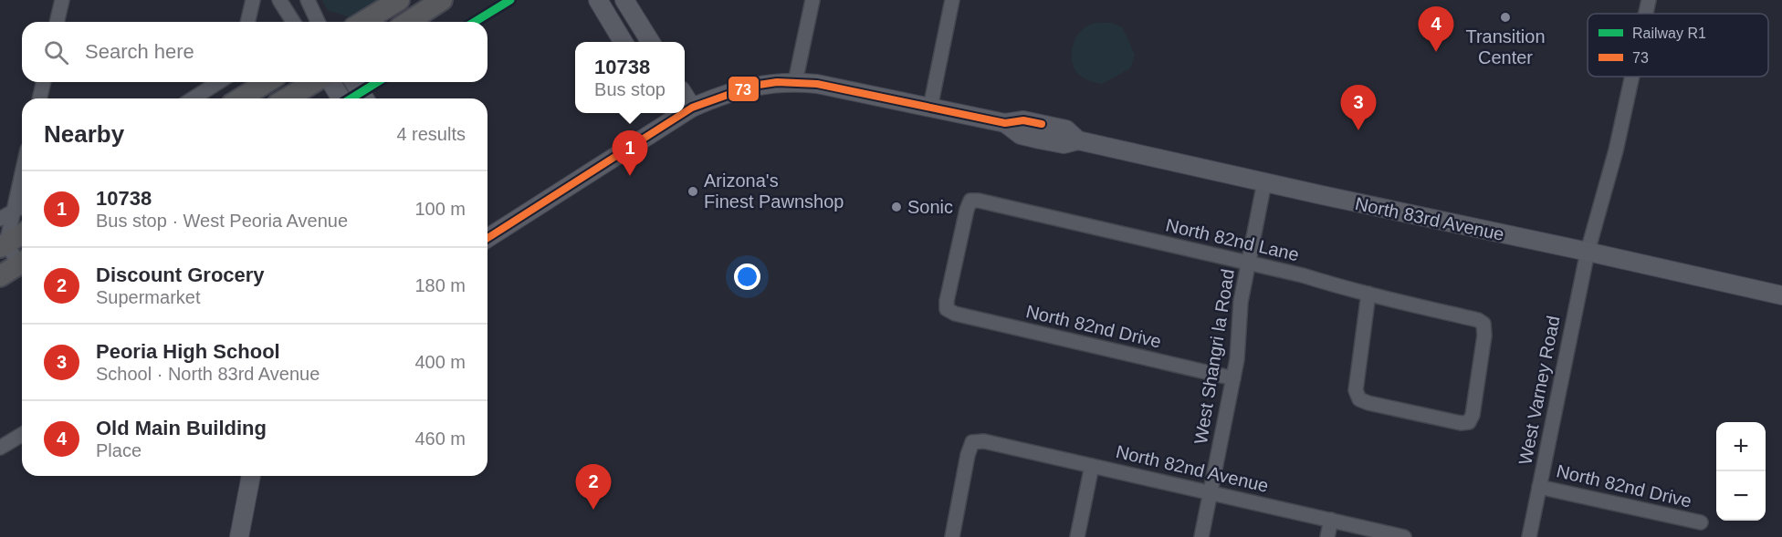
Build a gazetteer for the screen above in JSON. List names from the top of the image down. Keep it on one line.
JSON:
{"streets":{"main road":["North 83rd Avenue"],"street":["North 82nd Lane","North 82nd Drive","West Shangri la Road","West Varney Road","North 82nd Avenue"]},"crossings":[["North 83rd Avenue","West Shangri la Road"],["North 83rd Avenue","West Varney Road"],["North 82nd Lane","North 82nd Drive"],["North 82nd Lane","West Shangri la Road"],["North 82nd Drive","West Shangri la Road"],["North 82nd Drive","West Varney Road"],["West Shangri la Road","North 82nd Avenue"]],"places":["Transition Center","Arizona's Finest Pawnshop","Sonic"],"lines":["rail line R1","transit line 73"],"legend":["Railway R1","73"],"page":{"pins":["4","3","1","2"],"search":"Search here","popup":["10738","Bus stop"],"heading":["Nearby","4 results"],"list":[{"mark":"1","name":"10738","note":"Bus stop · West Peoria Avenue","value":"100 m"},{"mark":"2","name":"Discount Grocery","note":"Supermarket","value":"180 m"},{"mark":"3","name":"Peoria High School","note":"School · North 83rd Avenue","value":"400 m"},{"mark":"4","name":"Old Main Building","note":"Place","value":"460 m"}],"map_buttons":["+","−"]}}
